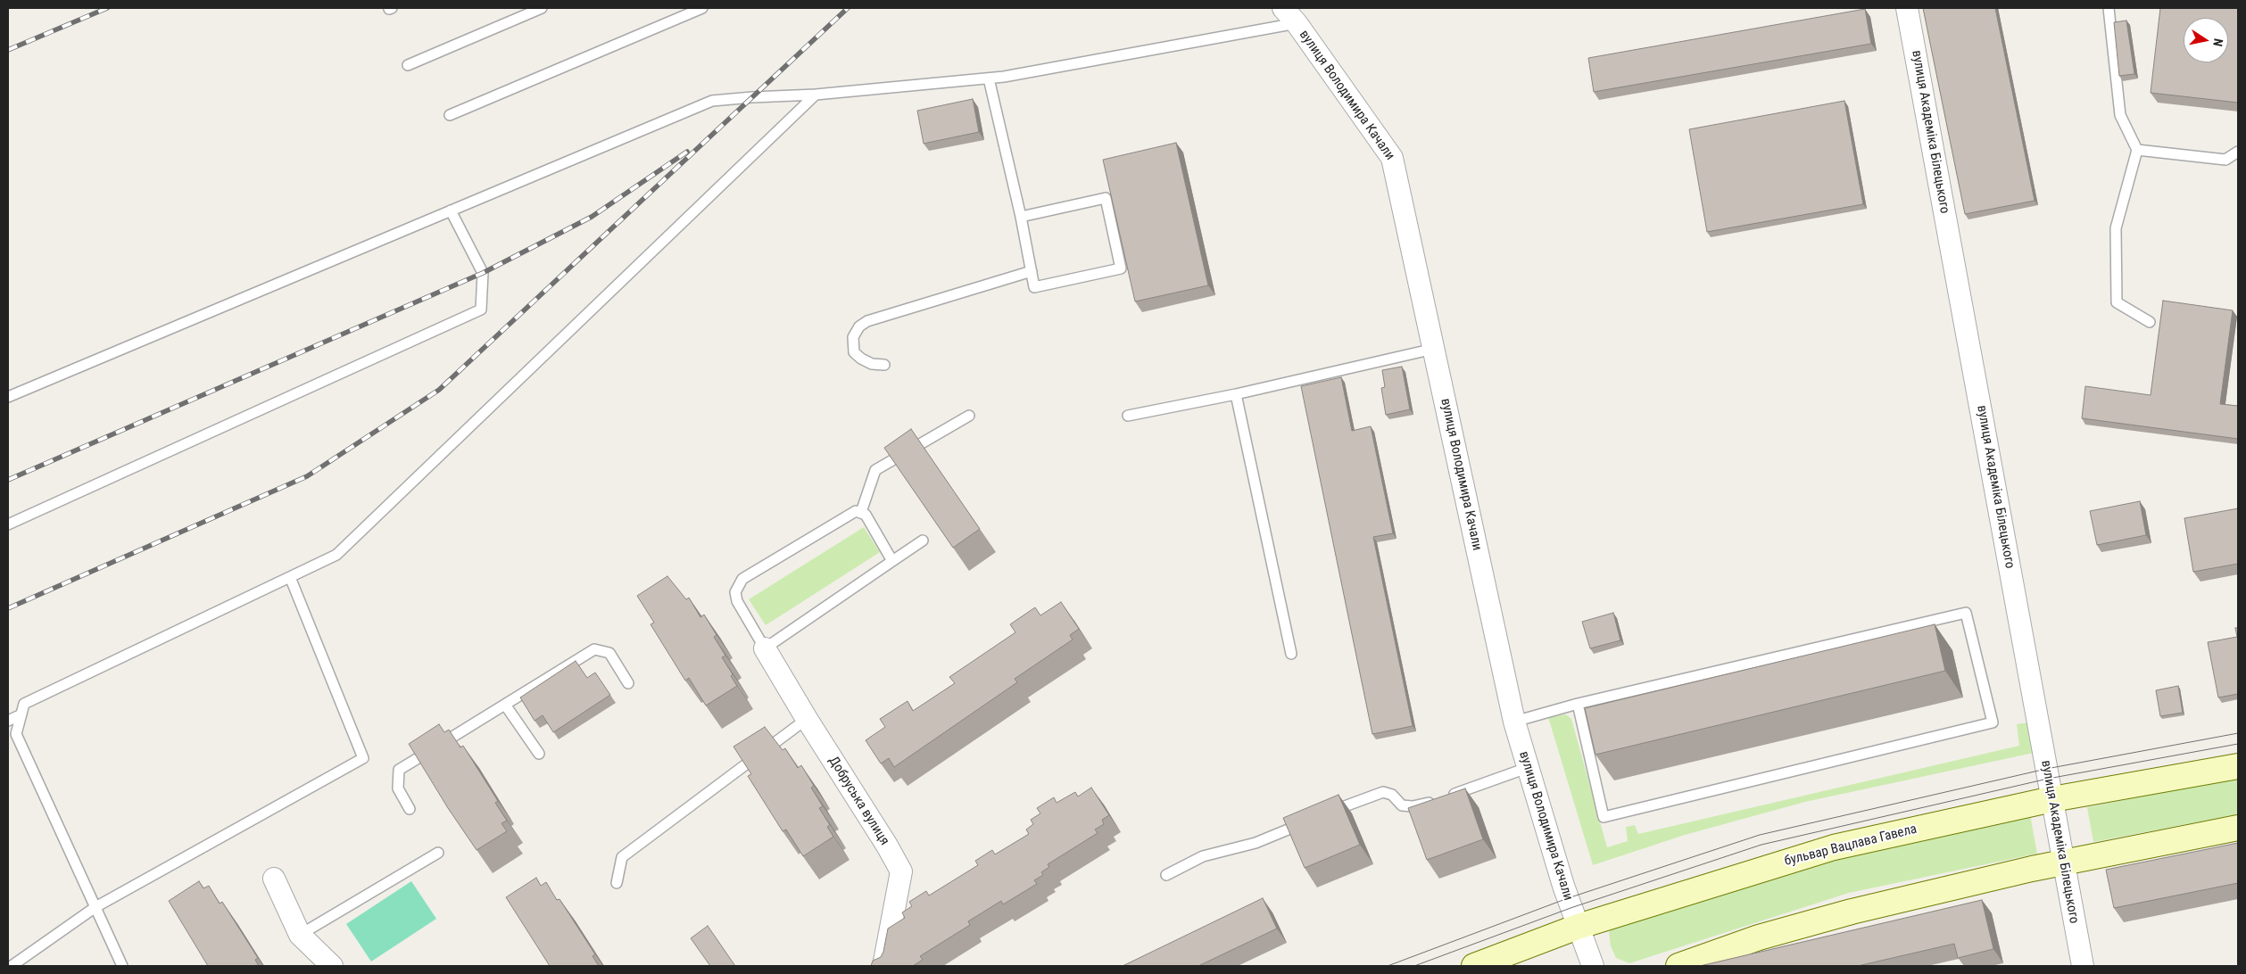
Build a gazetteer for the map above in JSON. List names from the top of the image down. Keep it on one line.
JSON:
{"streets":{"main road":["бульвар Вацлава Гавела"],"street":["вулиця Володимира Качали","вулиця Академіка Білецького","Добруська вулиця"]},"crossings":[["вулиця Володимира Качали","бульвар Вацлава Гавела"],["вулиця Академіка Білецького","бульвар Вацлава Гавела"]],"north":"right"}
